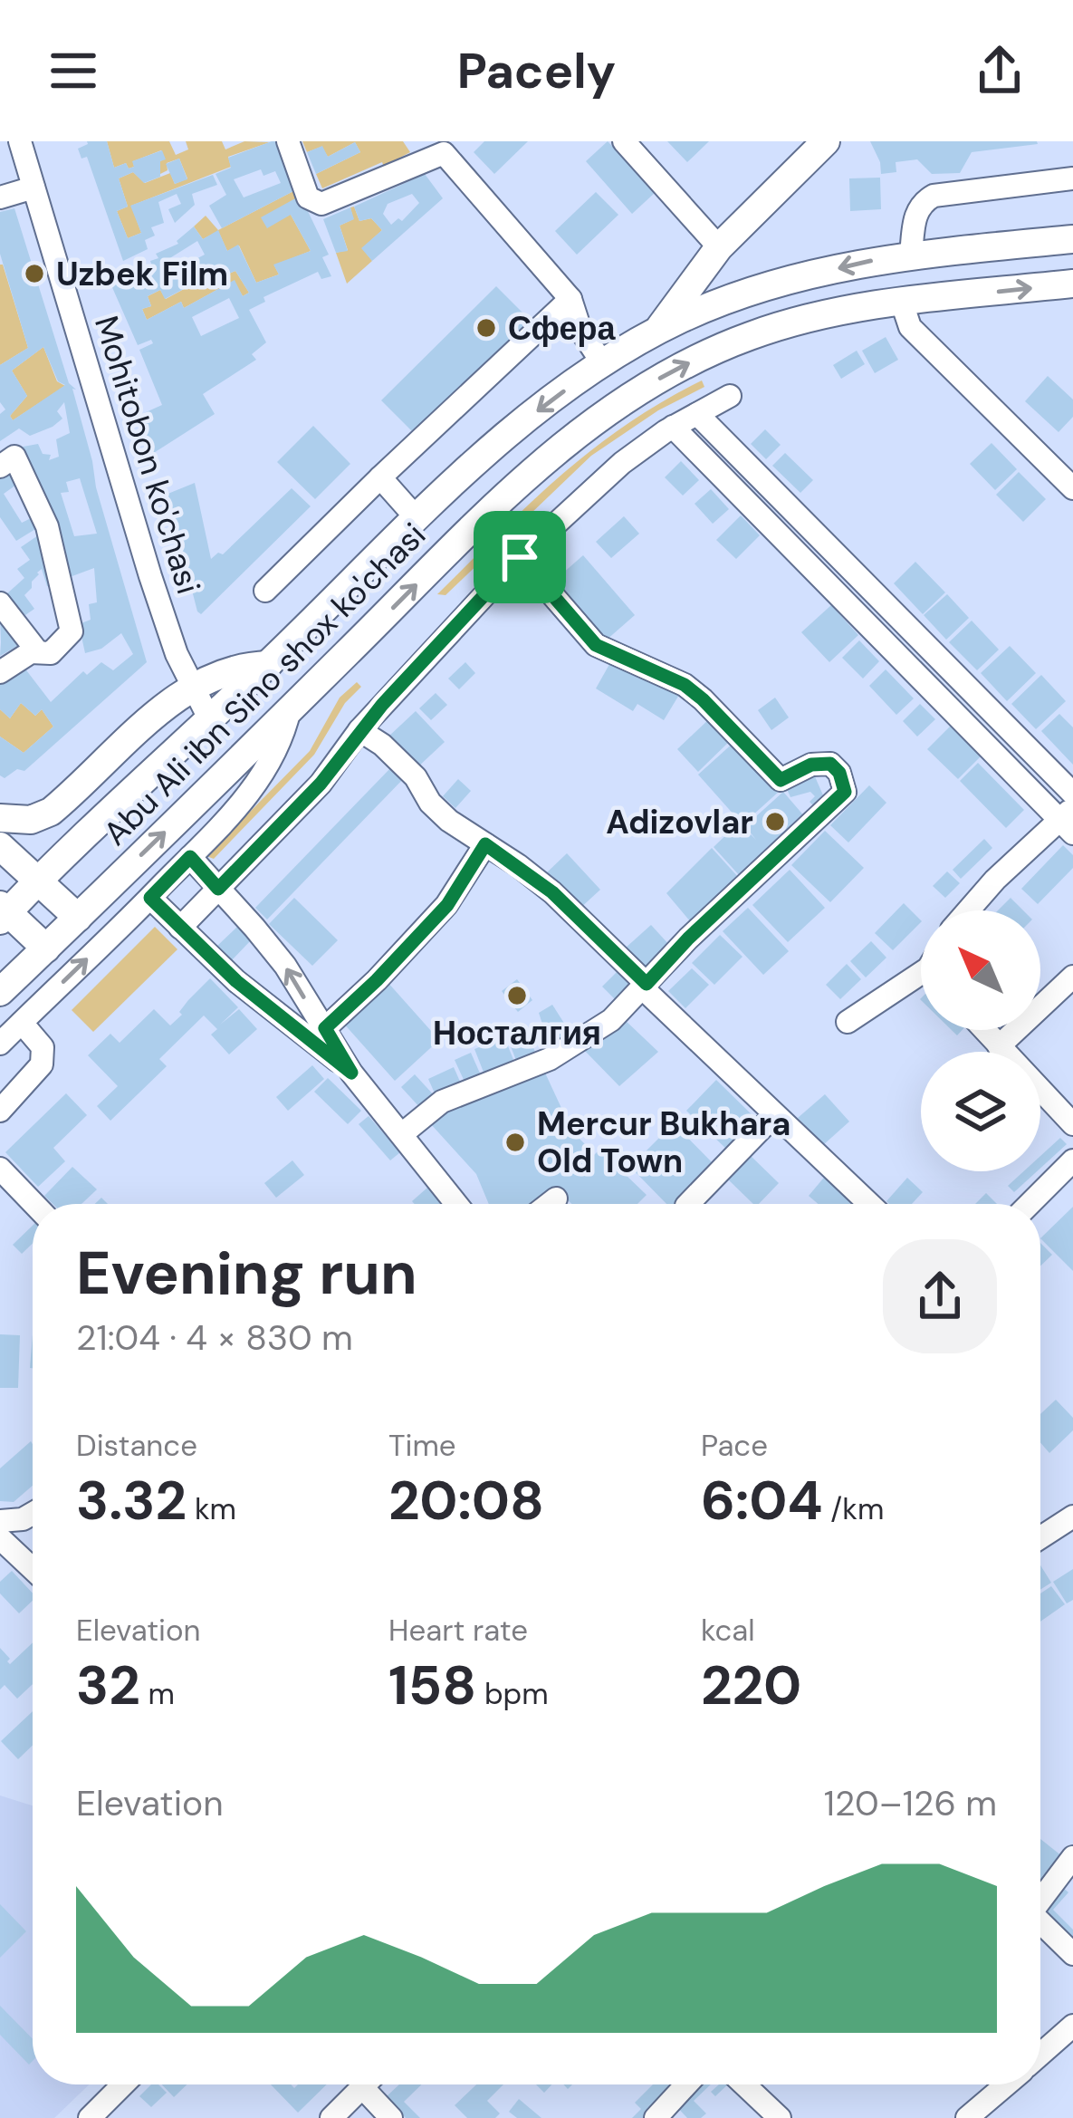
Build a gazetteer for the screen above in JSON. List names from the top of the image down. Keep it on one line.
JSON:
{"streets":{"main road":["Abu Ali ibn Sino shox ko'chasi"],"street":["Mohitobon ko'chasi"]},"crossings":[["Mohitobon ko'chasi","Abu Ali ibn Sino shox ko'chasi"]],"places":["Uzbek Film","Сфера","Adizovlar","Носталгия","Mercur Bukhara Old Town"],"north":"top left","page":{"header":"Pacely","heading":["Evening run","21:04 · 4 × 830 m"],"stats":[["Distance","3.32 km"],["Time","20:08"],["Pace","6:04 /km"],["Elevation","32 m"],["Heart rate","158 bpm"],["kcal","220"]],"chart":["Elevation","120–126 m"]}}
